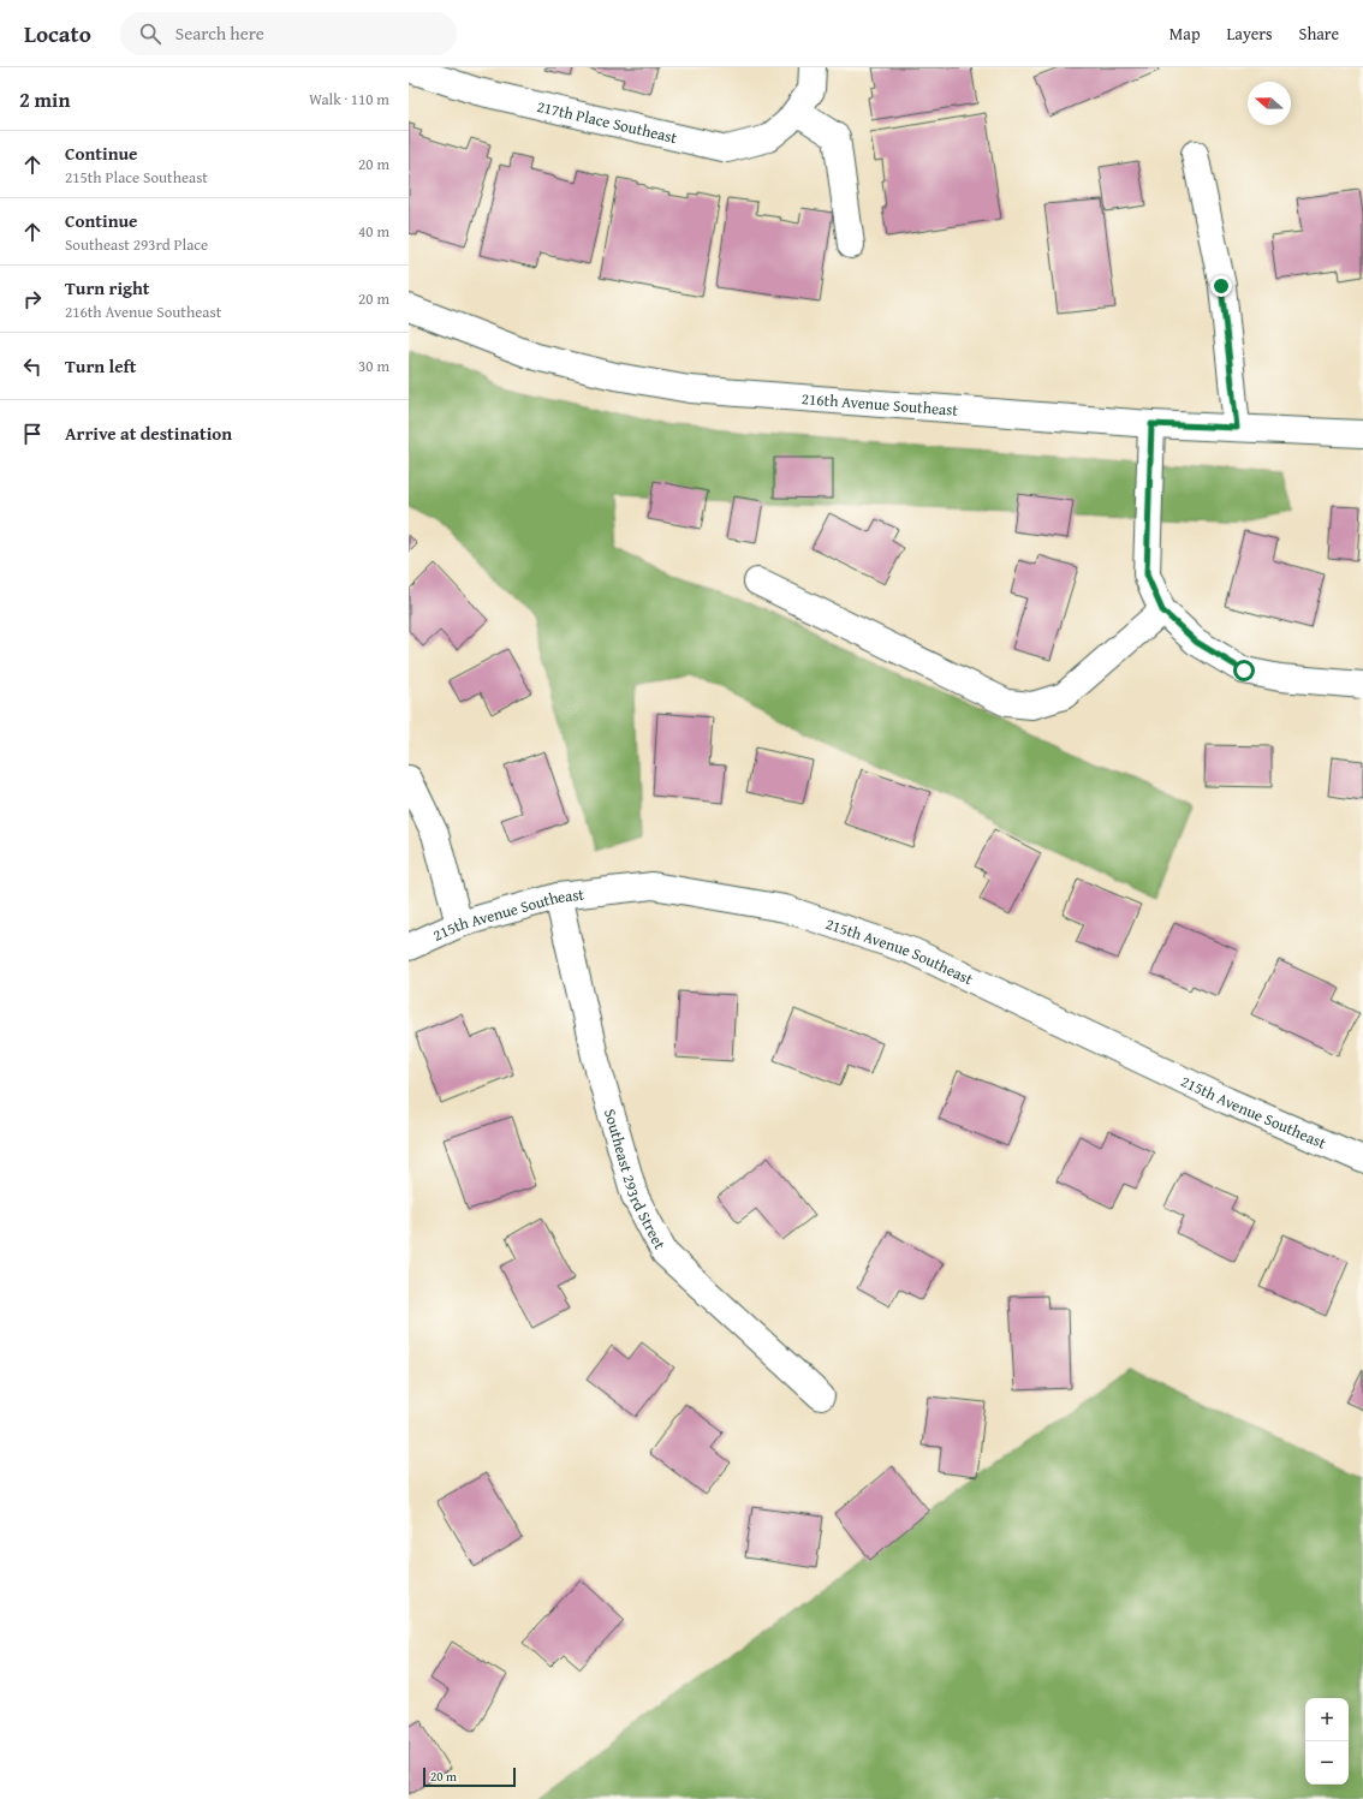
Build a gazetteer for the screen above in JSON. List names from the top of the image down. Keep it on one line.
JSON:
{"streets":{"street":["217th Place Southeast","216th Avenue Southeast","215th Avenue Southeast","Southeast 293rd Street"]},"crossings":[["215th Avenue Southeast","Southeast 293rd Street"]],"scale_bar":"20 m","north":"left","page":{"header":"Locato","search":"Search here","nav":["Map","Layers","Share"],"heading":["2 min","Walk · 110 m"],"list":[["Continue","215th Place Southeast","20 m"],["Continue","Southeast 293rd Place","40 m"],["Turn right","216th Avenue Southeast","20 m"],["Turn left","30 m"],"Arrive at destination"],"map_buttons":["+","−"],"scale":"20 m"}}
